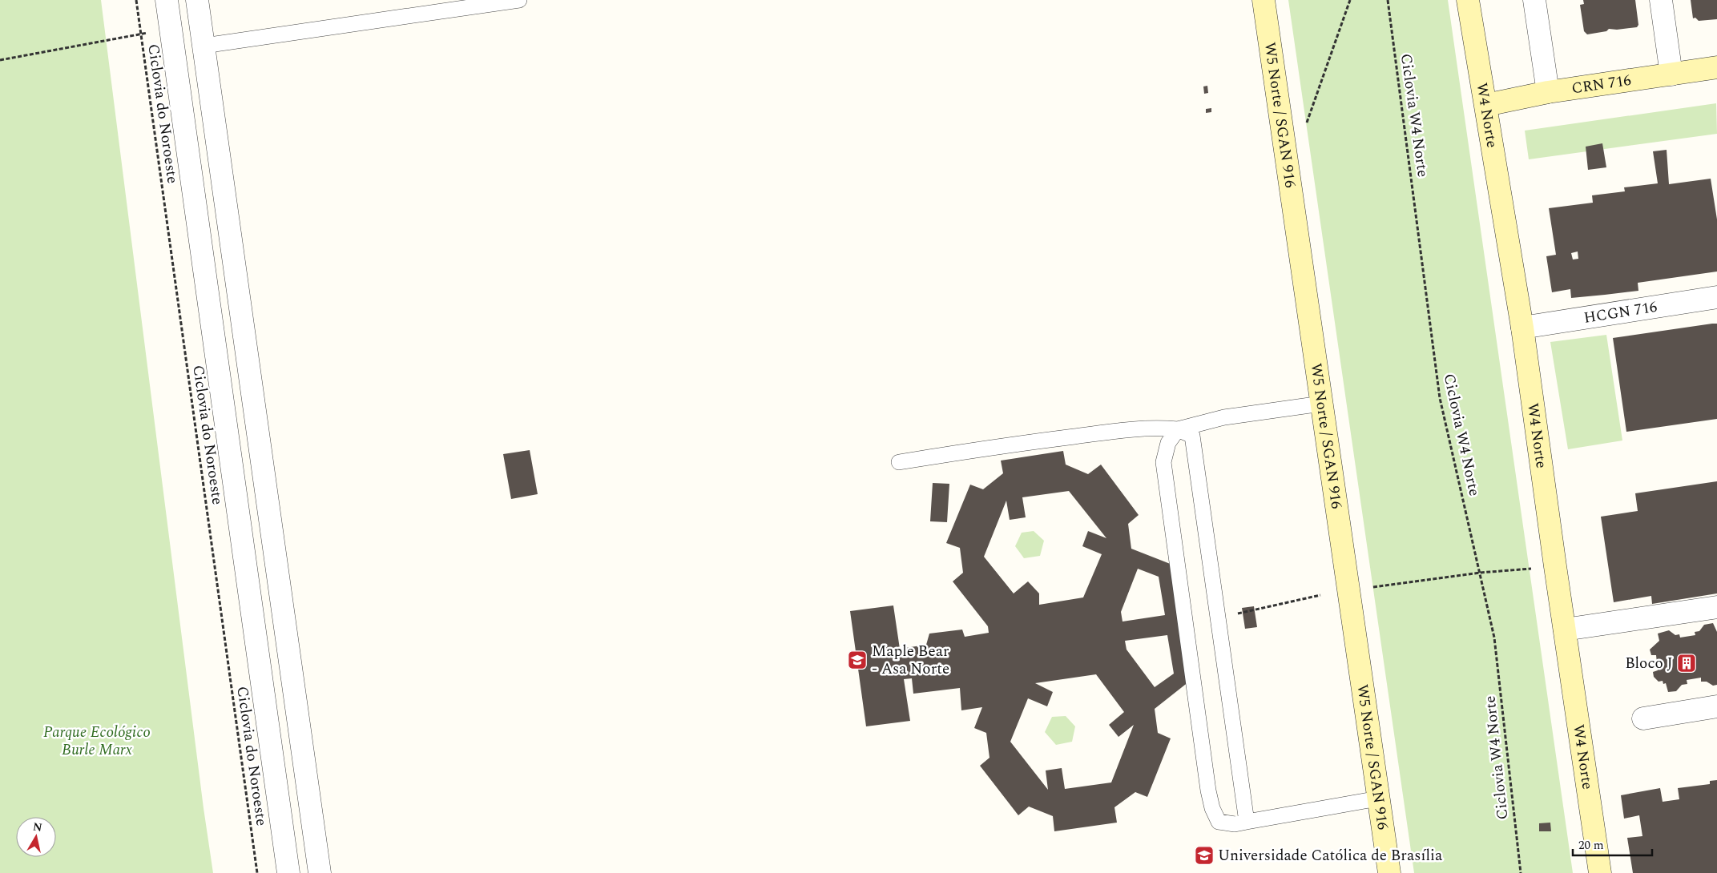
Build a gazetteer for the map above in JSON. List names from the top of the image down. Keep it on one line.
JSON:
{"streets":{"main road":["CRN 716","W5 Norte / SGAN 916","W4 Norte"],"street":["HCGN 716"],"path":["Ciclovia do Noroeste","Ciclovia W4 Norte"]},"crossings":[["CRN 716","W4 Norte"],["W4 Norte","HCGN 716"]],"parks":["Parque Ecológico Burle Marx"],"places":{"school or university":["Maple Bear - Asa Norte","Universidade Católica de Brasília"],"building":["Bloco J"]},"scale_bar":"20 m","north":"top"}
